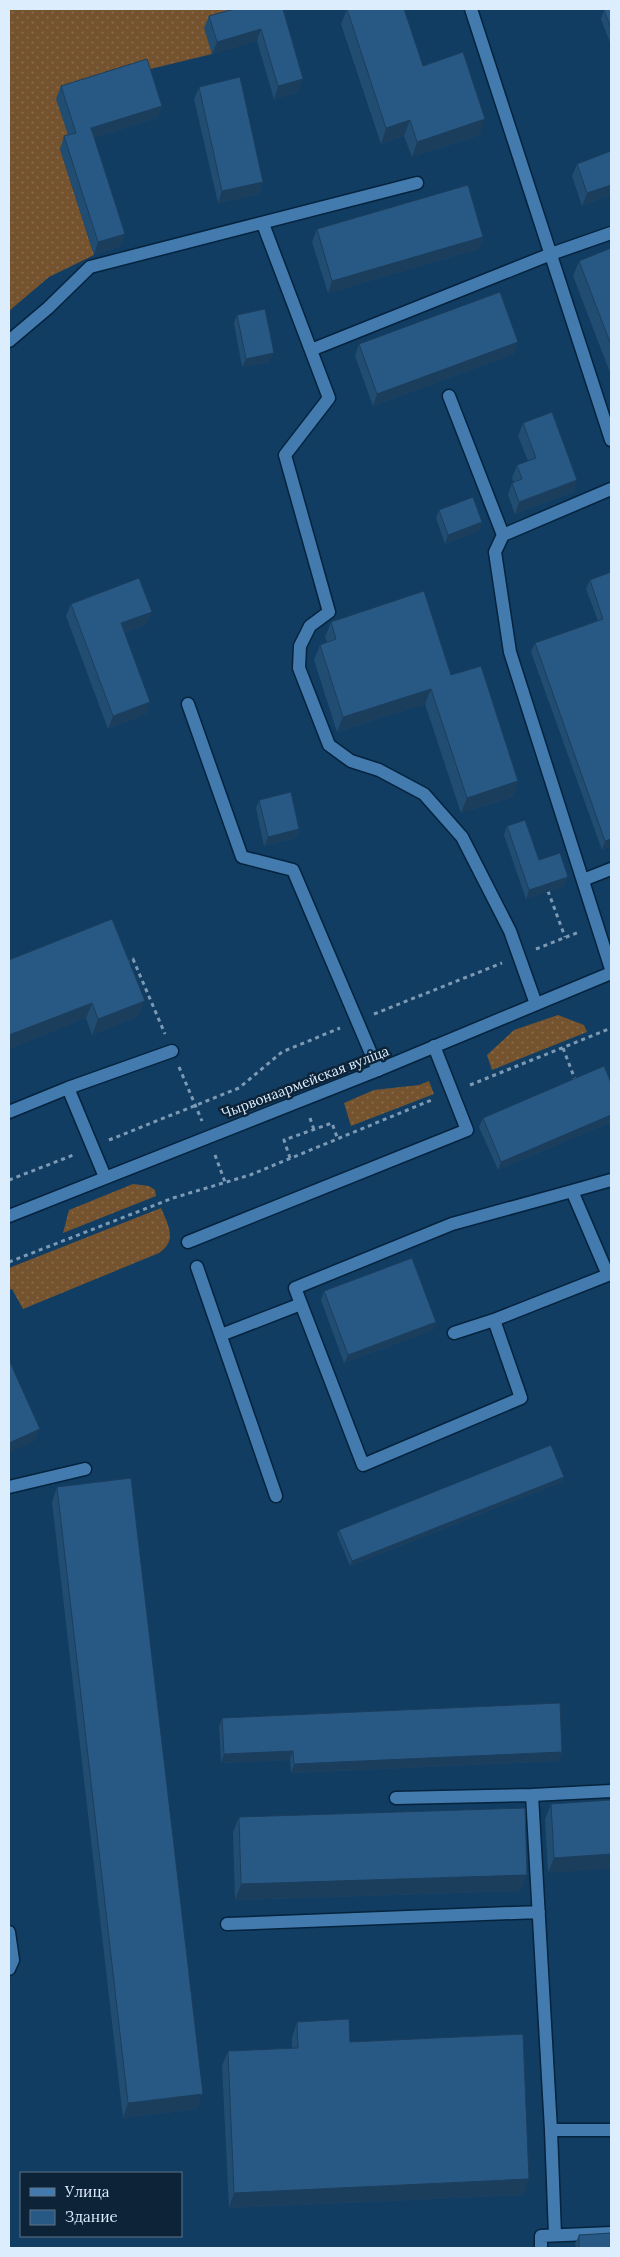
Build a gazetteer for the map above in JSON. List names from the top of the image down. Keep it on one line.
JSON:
{"streets":{"main road":["Чырвонаармейская вуліца"]},"legend":["Улица","Здание"]}
